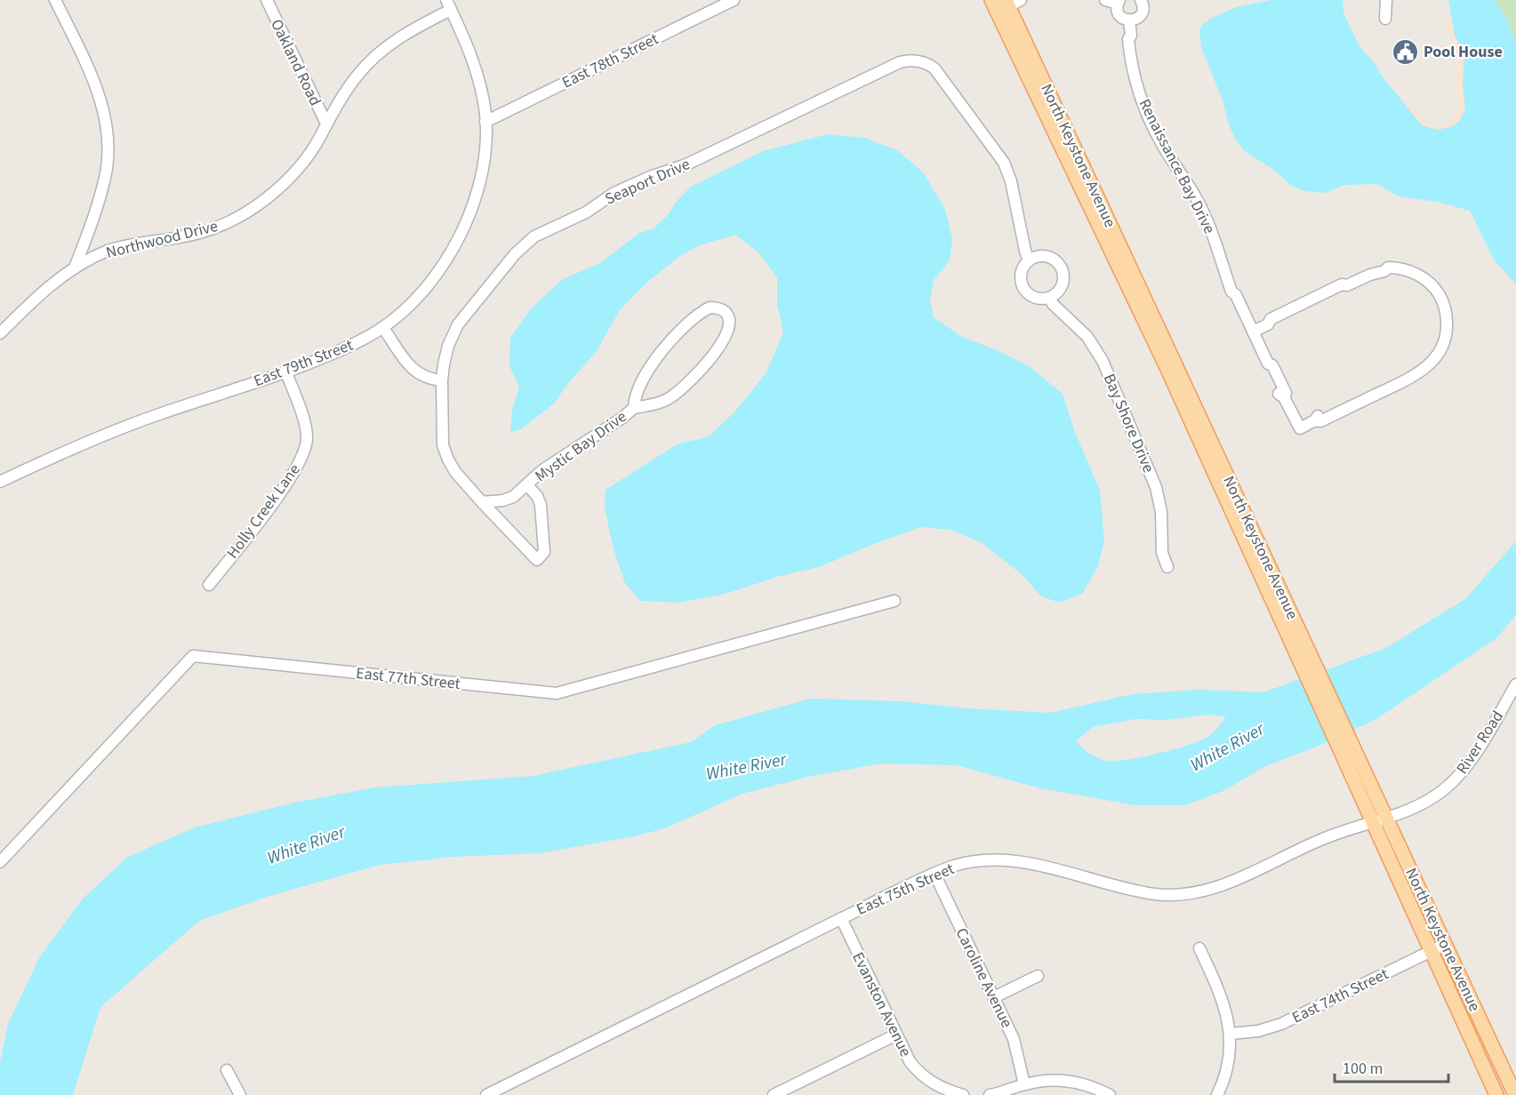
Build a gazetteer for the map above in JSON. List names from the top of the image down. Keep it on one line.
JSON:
{"streets":{"main road":["North Keystone Avenue"],"street":["East 78th Street","Oakland Road","Renaissance Bay Drive","Seaport Drive","Northwood Drive","East 79th Street","Bay Shore Drive","Mystic Bay Drive","Holly Creek Lane","East 77th Street","River Road","East 75th Street","Caroline Avenue","East 74th Street","Evanston Avenue"]},"crossings":[["East 78th Street","East 79th Street"],["Oakland Road","Northwood Drive"],["North Keystone Avenue","River Road"],["North Keystone Avenue","East 75th Street"],["North Keystone Avenue","East 74th Street"],["Seaport Drive","Bay Shore Drive"],["Seaport Drive","Mystic Bay Drive"],["Northwood Drive","East 79th Street"],["East 79th Street","Holly Creek Lane"],["River Road","East 75th Street"],["East 75th Street","Caroline Avenue"],["East 75th Street","Evanston Avenue"]],"water":["White River"],"places":{"public building":["Pool House"]},"scale_bar":"100 m"}
